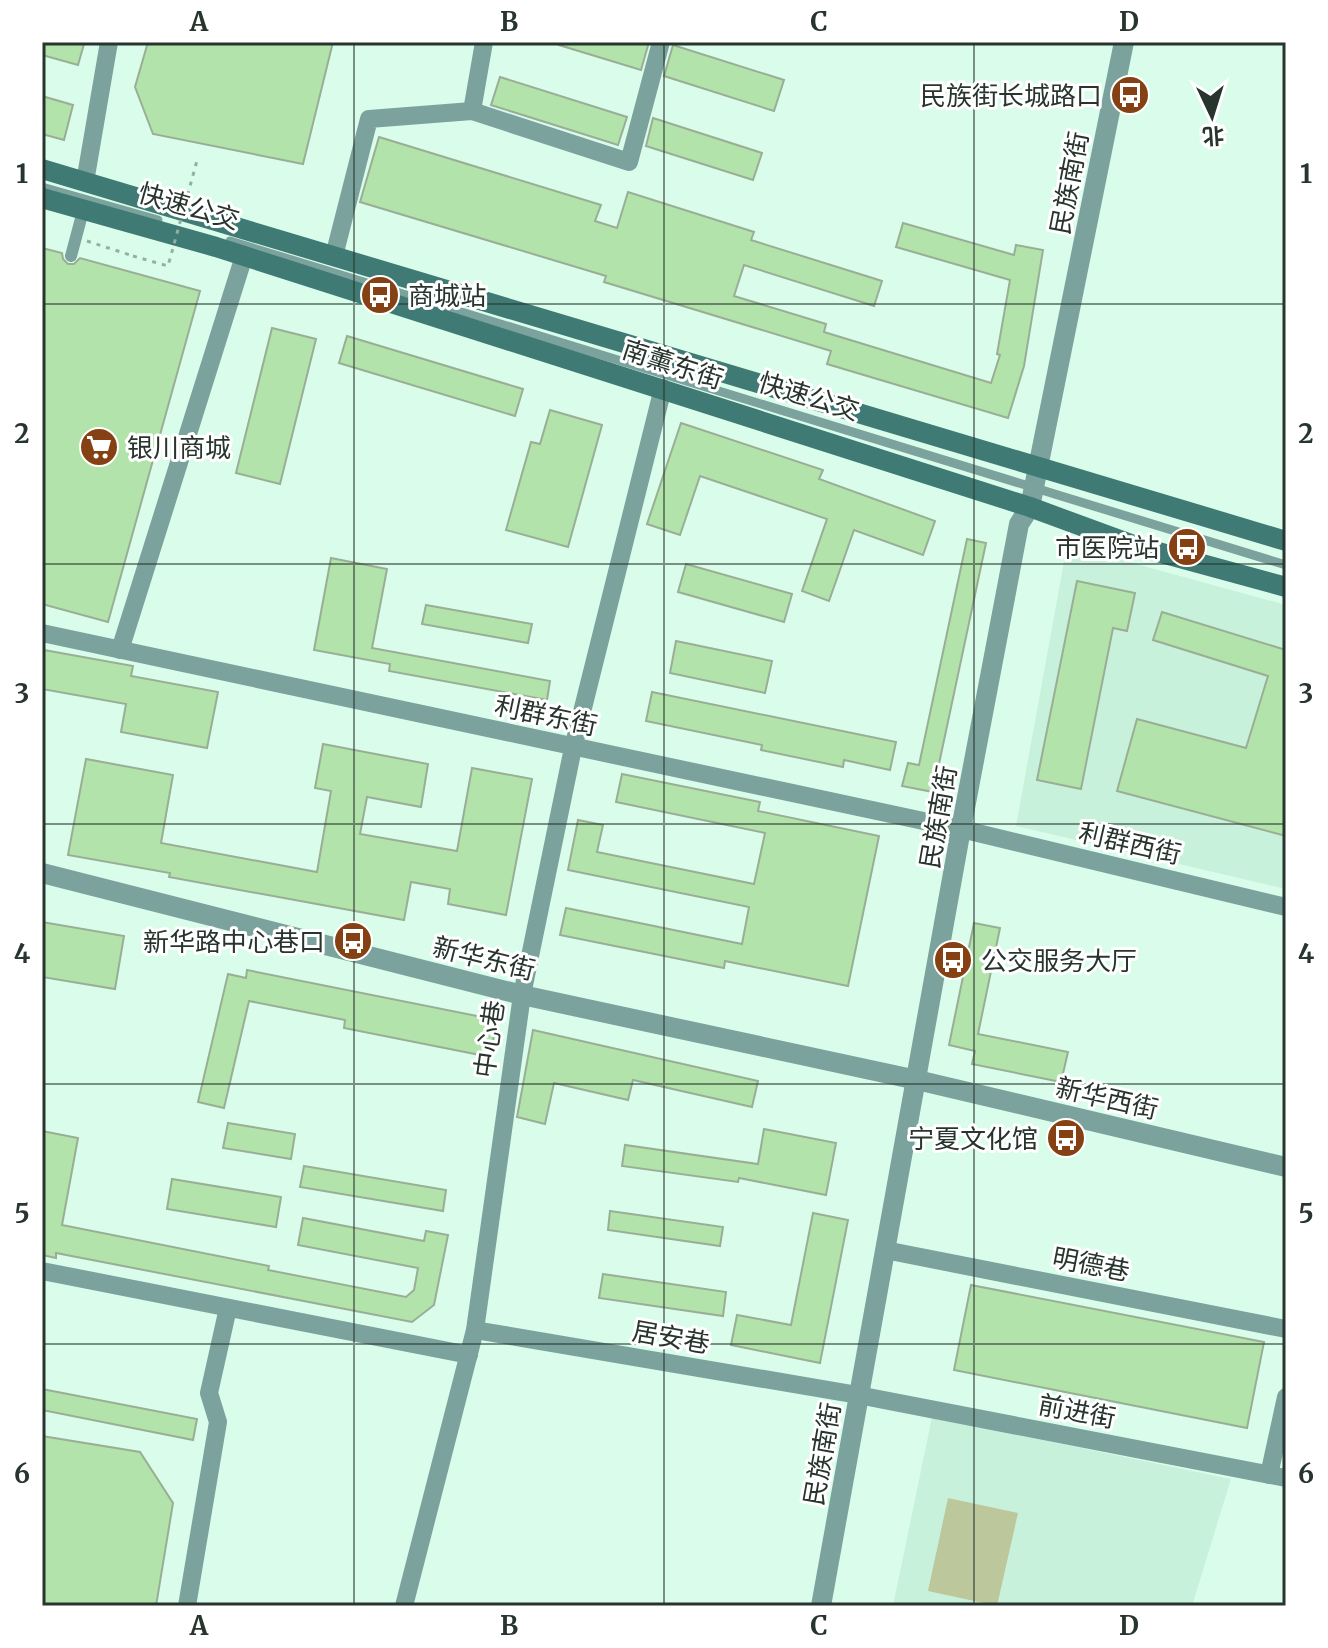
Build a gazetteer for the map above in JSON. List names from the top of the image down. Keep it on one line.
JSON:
{"streets":{"main road":["南薰东街"],"street":["民族南街","利群东街","利群西街","新华东街","中心巷","新华西街","明德巷","居安巷","前进街"],"lane":["快速公交"]},"crossings":[["民族南街","快速公交"],["民族南街","南薰东街"],["民族南街","利群东街"],["民族南街","利群西街"],["民族南街","新华东街"],["民族南街","新华西街"],["民族南街","明德巷"],["民族南街","居安巷"],["民族南街","前进街"],["快速公交","南薰东街"],["南薰东街","中心巷"],["利群东街","利群西街"],["利群东街","中心巷"],["新华东街","中心巷"],["新华东街","新华西街"],["中心巷","居安巷"],["居安巷","前进街"]],"places":{"bus stop":["民族街长城路口","商城站","市医院站","新华路中心巷口","公交服务大厅","宁夏文化馆"],"supermarket":["银川商城"]},"north":"bottom","grid":{"columns":["A","B","C","D"],"rows":["1","2","3","4","5","6"]}}
